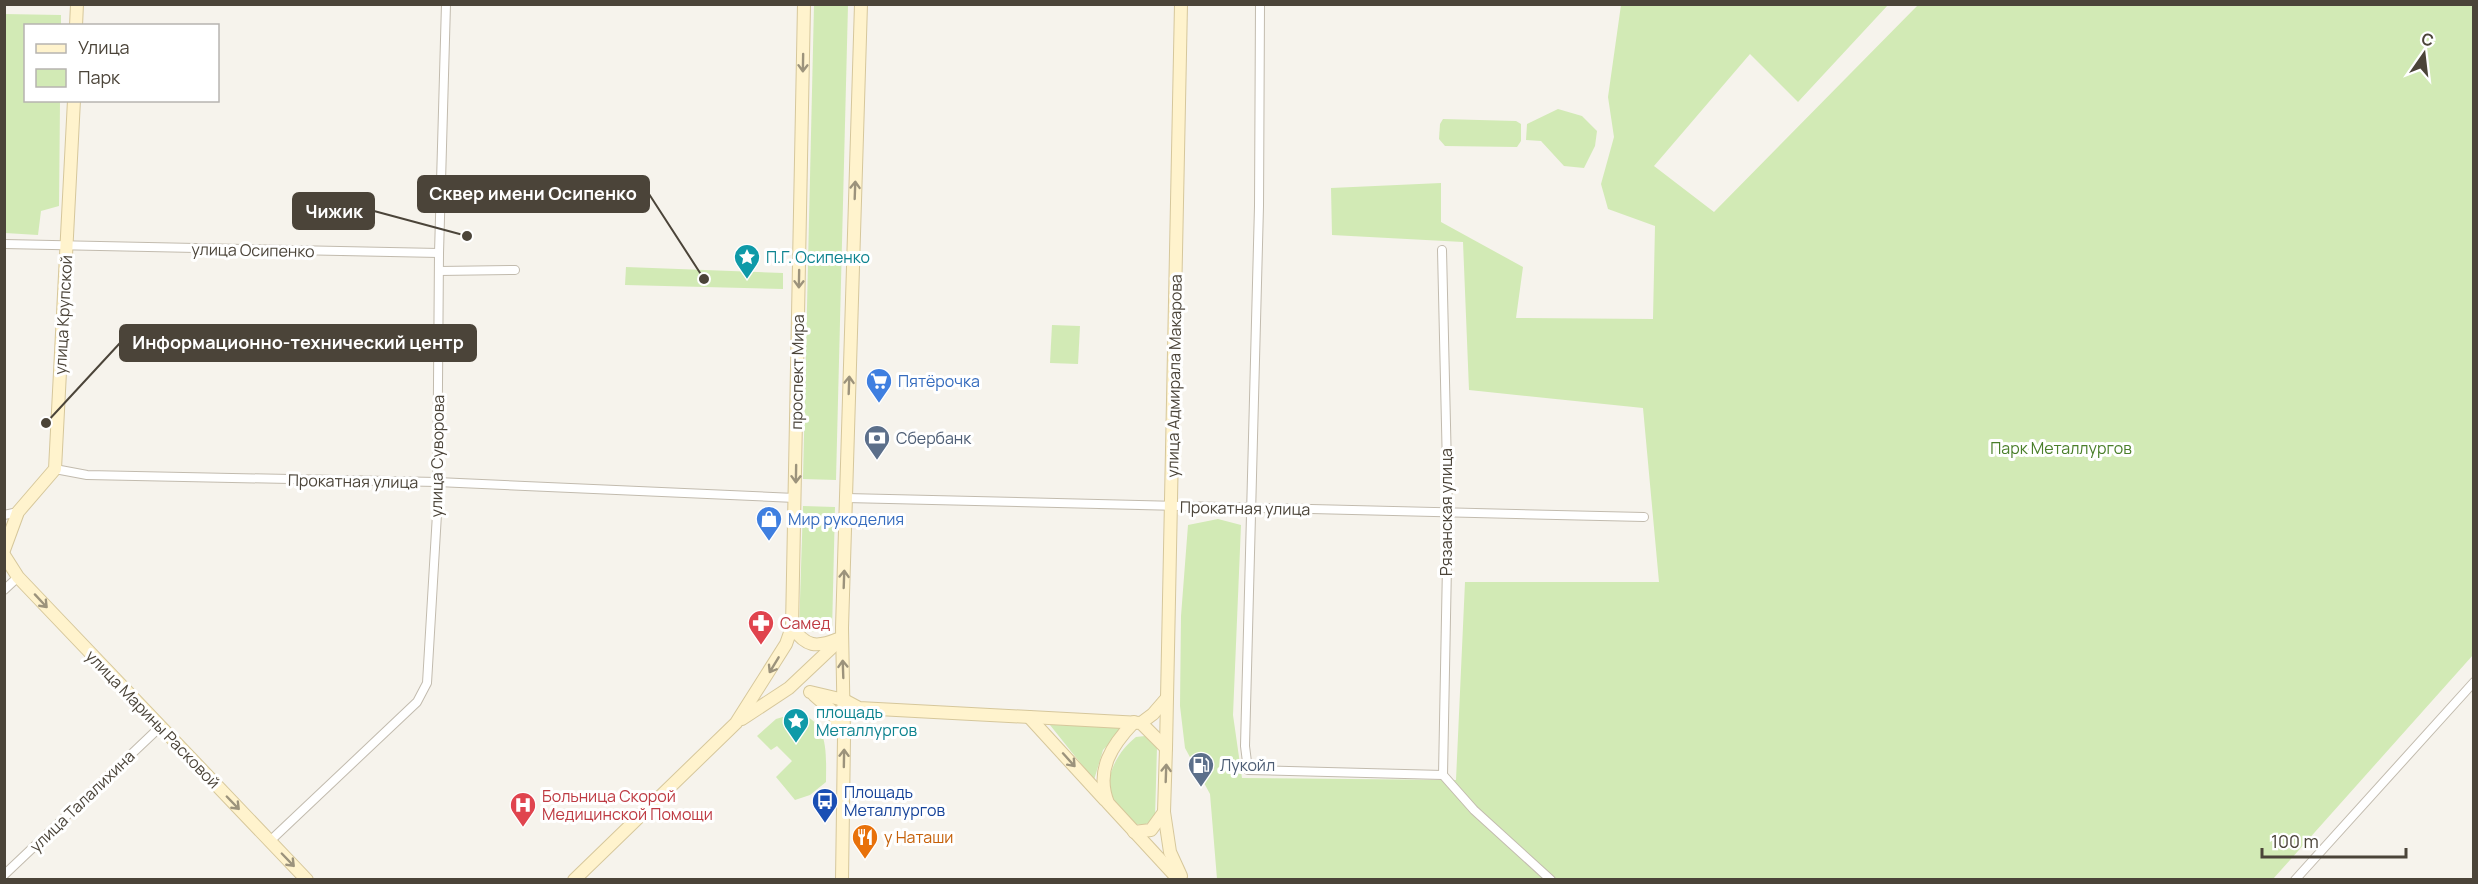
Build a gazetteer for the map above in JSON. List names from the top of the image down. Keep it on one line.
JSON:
{"streets":{"street":["улица Осипенко","улица Крупской","проспект Мира","улица Адмирала Макарова","улица Суворова","Прокатная улица","Рязанская улица","улица Марины Расковой","улица Талалихина"]},"crossings":[["улица Осипенко","улица Крупской"],["улица Осипенко","улица Суворова"],["улица Крупской","Прокатная улица"],["проспект Мира","Прокатная улица"],["улица Адмирала Макарова","Прокатная улица"],["улица Суворова","Прокатная улица"],["улица Суворова","улица Марины Расковой"],["Прокатная улица","Рязанская улица"],["улица Марины Расковой","улица Талалихина"]],"one_way":["улица Марины Расковой"],"parks":["Парк Металлургов"],"places":{"other":["Чижик","Сквер имени Осипенко","Информационно-технический центр"],"place":["П.Г. Осипенко","площадь Металлургов"],"supermarket":["Пятёрочка"],"bank":["Сбербанк"],"shop":["Мир рукоделия"],"pharmacy":["Самед"],"fuel station":["Лукойл"],"bus stop":["Площадь Металлургов"],"hospital":["Больница Скорой Медицинской Помощи"],"restaurant":["у Наташи"]},"legend":["Улица","Парк"],"scale_bar":"100 m","north":"top"}
